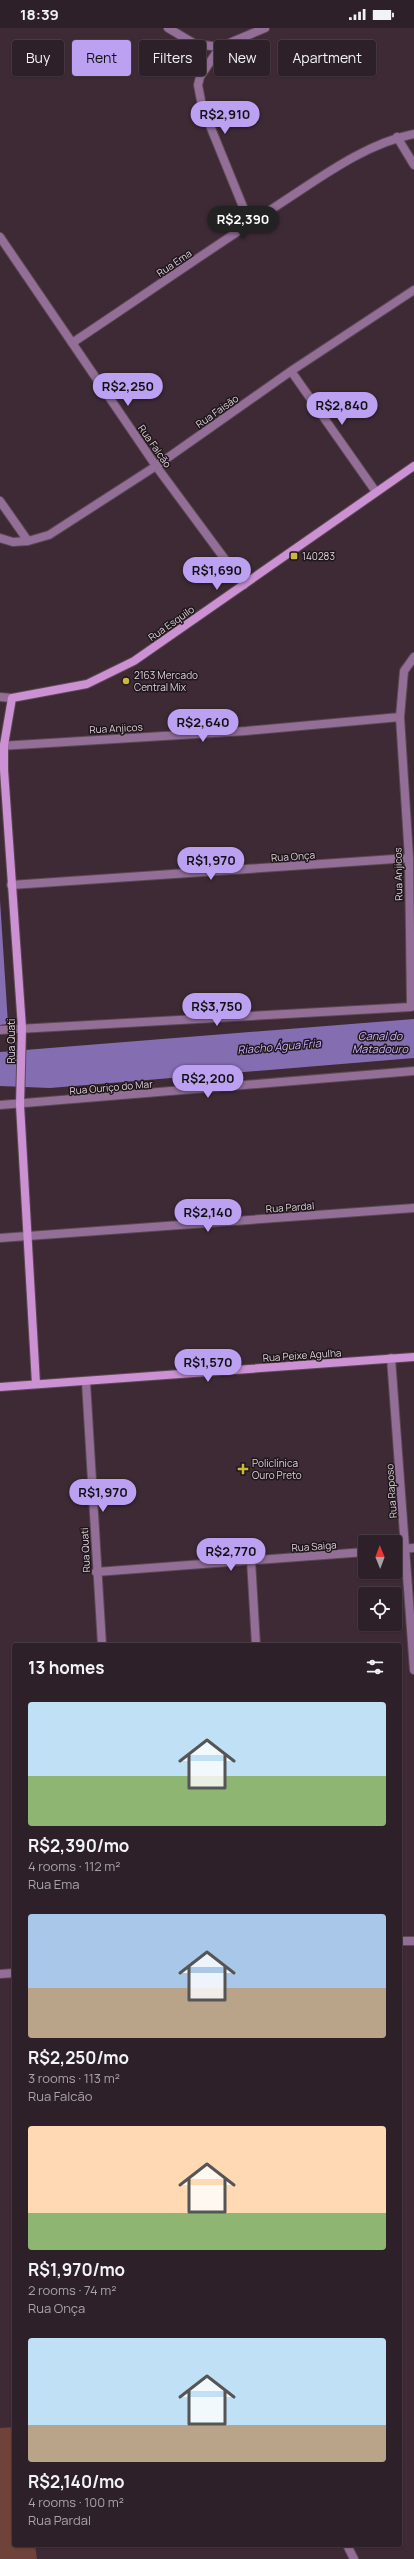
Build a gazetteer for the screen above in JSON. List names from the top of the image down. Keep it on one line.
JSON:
{"streets":{"street":["Rua Ema","Rua Faisão","Rua Falcão","Rua Esquilo","Rua Anjicos","Rua Onça","Rua Quati","Rua Ouriço do Mar","Rua Pardal","Rua Peixe Agulha","Rua Raposo","Rua Saiga"]},"crossings":[["Rua Ema","Rua Falcão"],["Rua Faisão","Rua Falcão"],["Rua Falcão","Rua Esquilo"],["Rua Esquilo","Rua Quati"],["Rua Anjicos","Rua Onça"],["Rua Anjicos","Rua Quati"],["Rua Onça","Rua Quati"],["Rua Quati","Rua Ouriço do Mar"],["Rua Quati","Rua Pardal"],["Rua Quati","Rua Peixe Agulha"],["Rua Quati","Rua Saiga"],["Rua Peixe Agulha","Rua Raposo"]],"water":["Canal do Matadouro","Riacho Água Fria"],"places":{"transit":["140283"],"other":["2163 Mercado Central Mix"],"health":["Policlínica Ouro Preto"]},"north":"top","page":{"status":"18:39","chip":["Buy","Rent","Filters","New","Apartment"],"price":["R$2,910","R$2,390","R$2,250","R$2,840","R$1,690","R$2,640","R$1,970","R$3,750","R$2,200","R$2,140","R$1,570","R$1,970","R$2,770"],"heading":"13 homes","list":[{"name":"R$2,390/mo","note":"4 rooms · 112 m² · Rua Ema"},{"name":"R$2,250/mo","note":"3 rooms · 113 m² · Rua Falcão"},{"name":"R$1,970/mo","note":"2 rooms · 74 m² · Rua Onça"},{"name":"R$2,140/mo","note":"4 rooms · 100 m² · Rua Pardal"}]}}
